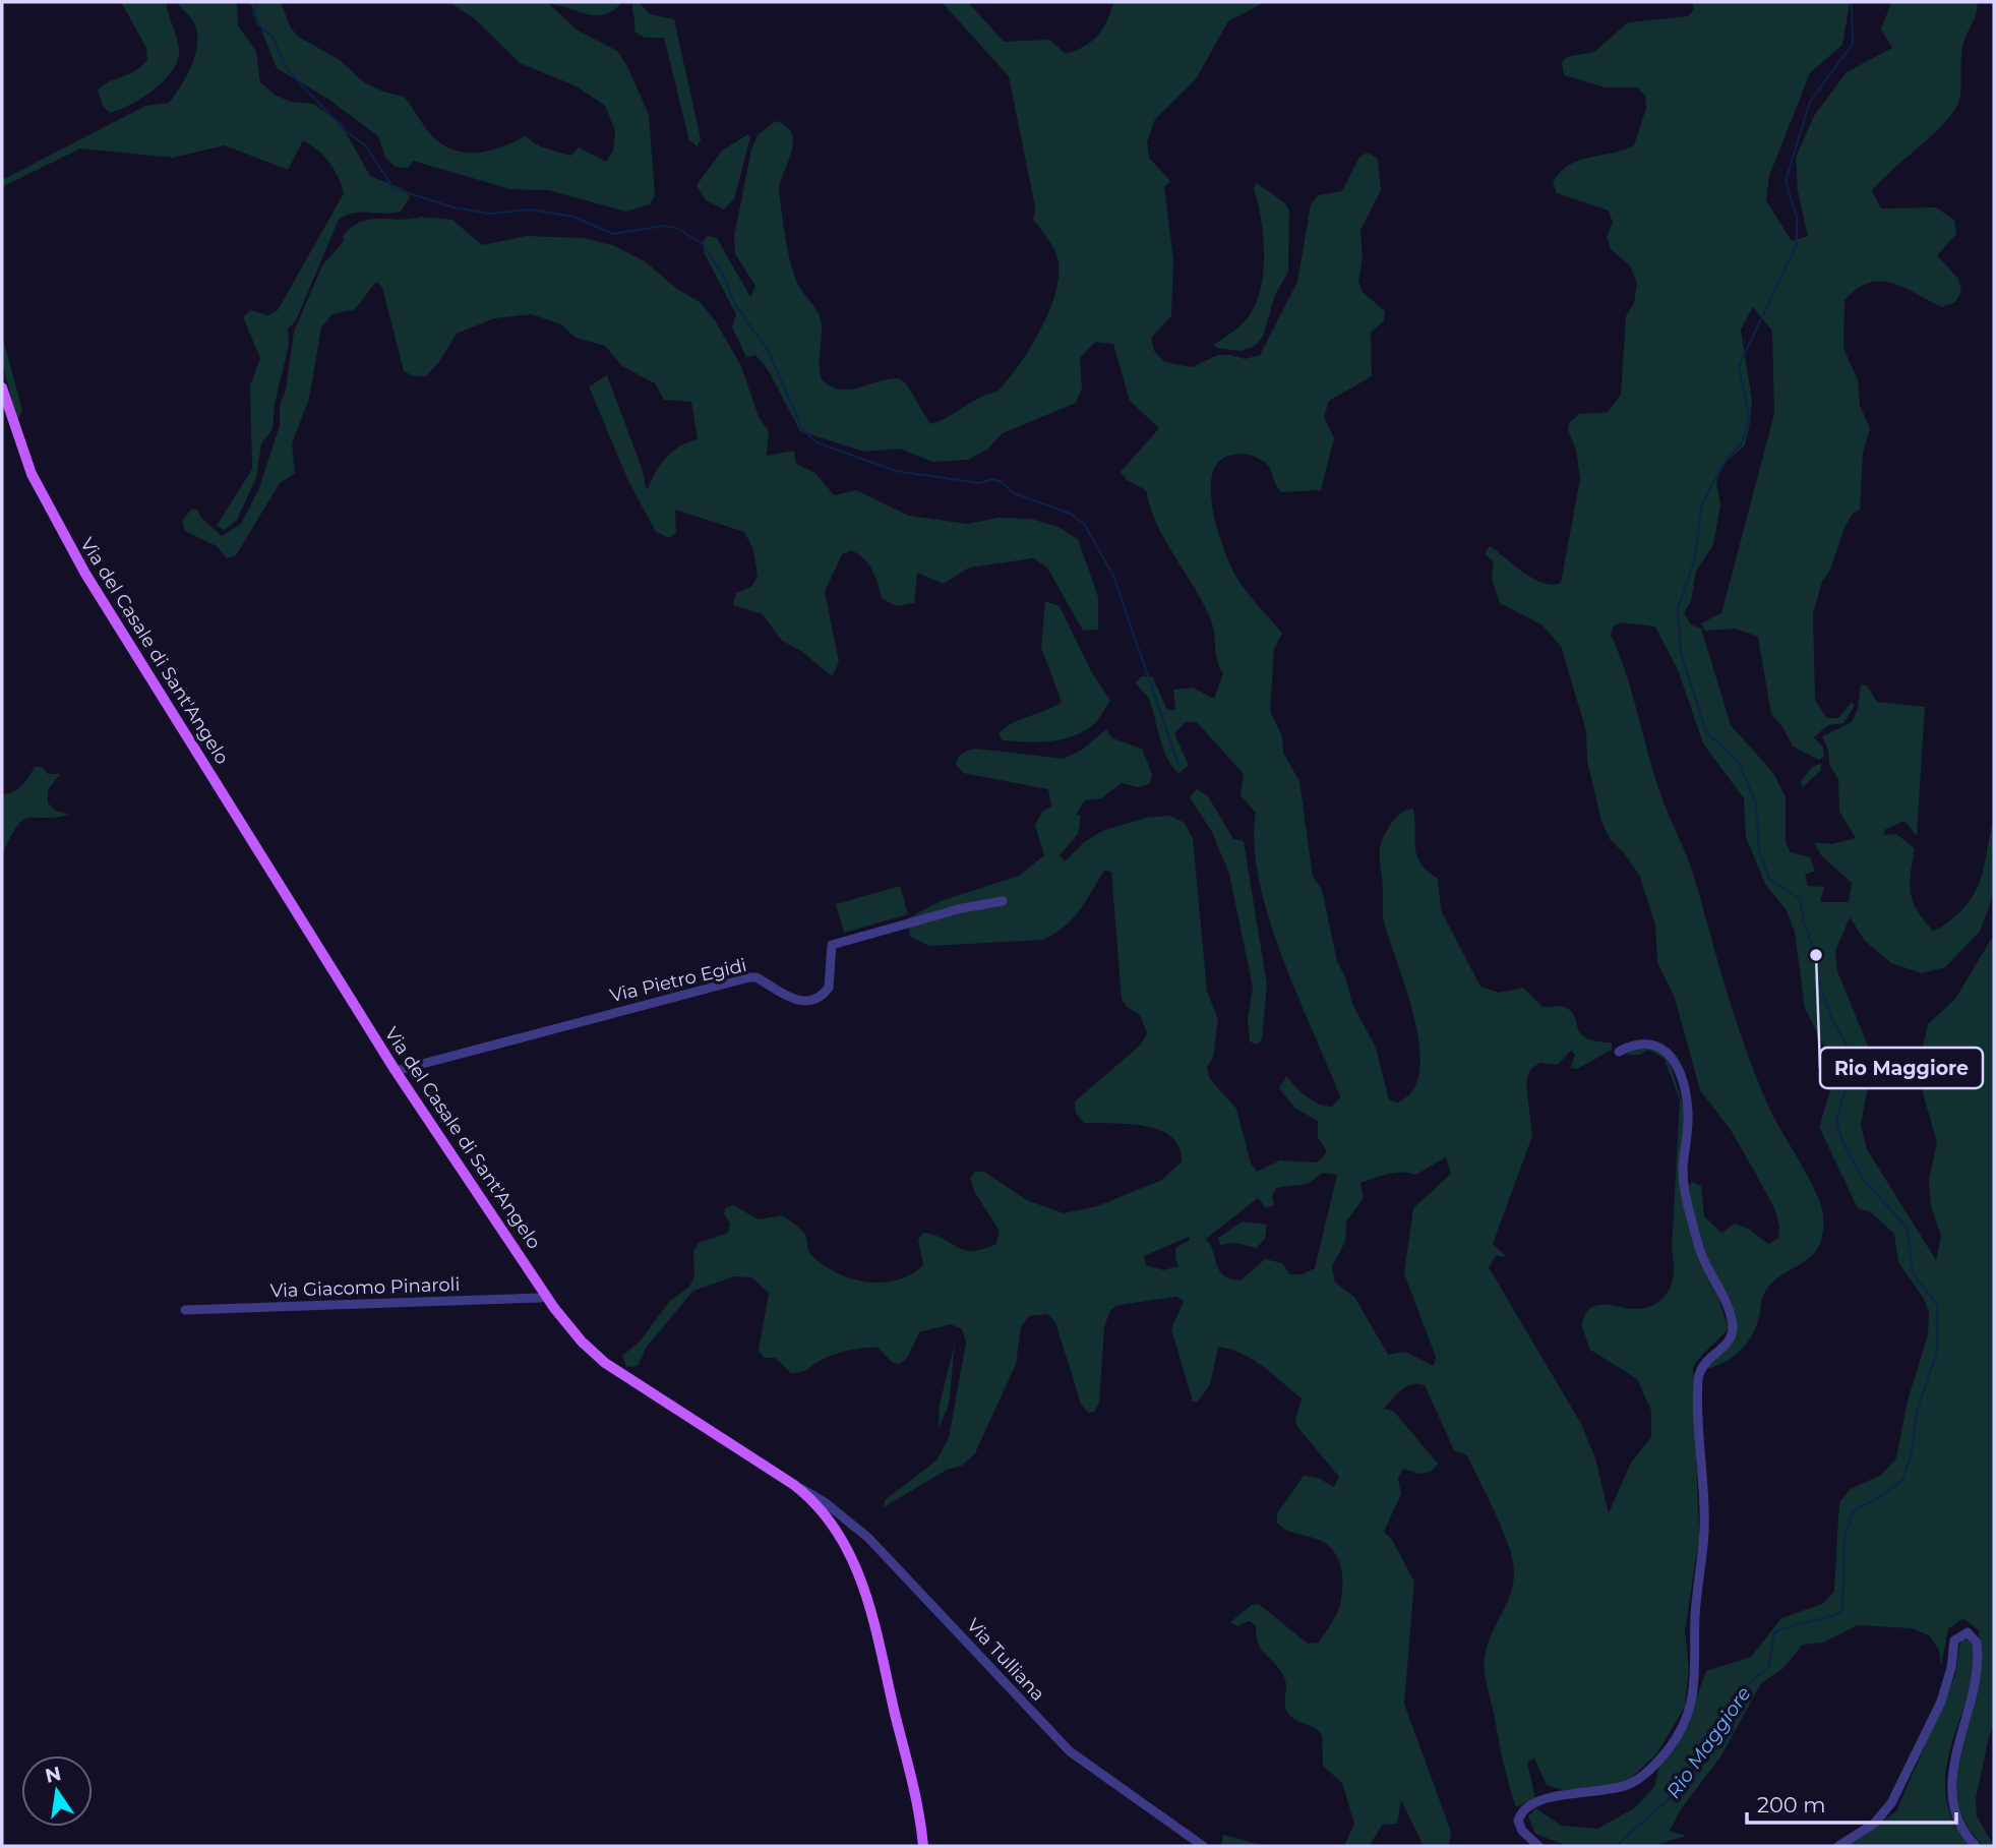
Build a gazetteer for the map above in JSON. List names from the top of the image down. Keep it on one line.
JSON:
{"streets":{"main road":["Via del Casale di Sant'Angelo"],"street":["Via Pietro Egidi","Via Giacomo Pinaroli","Via Tulliana"]},"crossings":[["Via del Casale di Sant'Angelo","Via Pietro Egidi"],["Via del Casale di Sant'Angelo","Via Giacomo Pinaroli"],["Via del Casale di Sant'Angelo","Via Tulliana"]],"water":["Rio Maggiore"],"places":["Rio Maggiore"],"scale_bar":"200 m","north":"top"}
